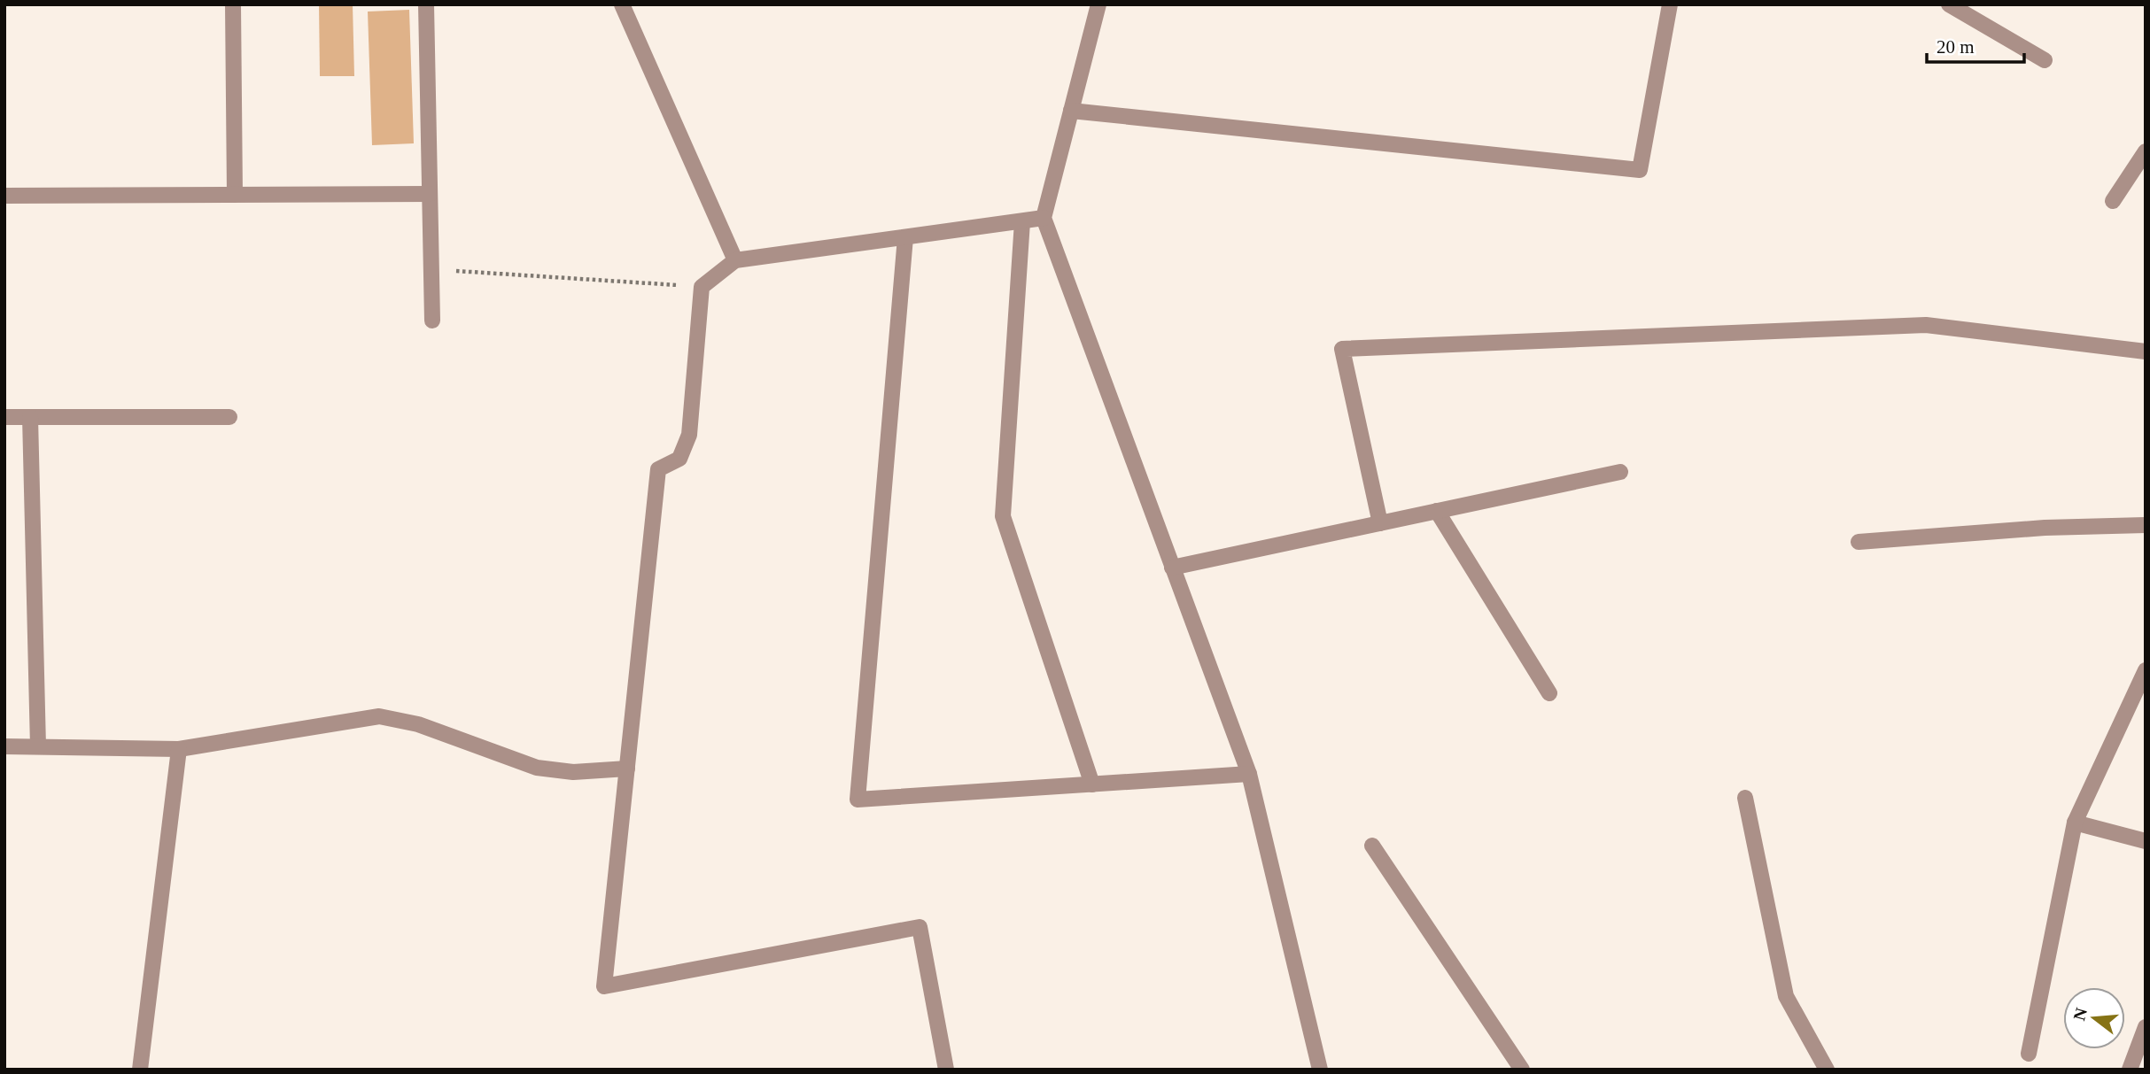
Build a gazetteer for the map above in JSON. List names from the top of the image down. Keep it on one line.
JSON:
{"scale_bar":"20 m","north":"left"}
